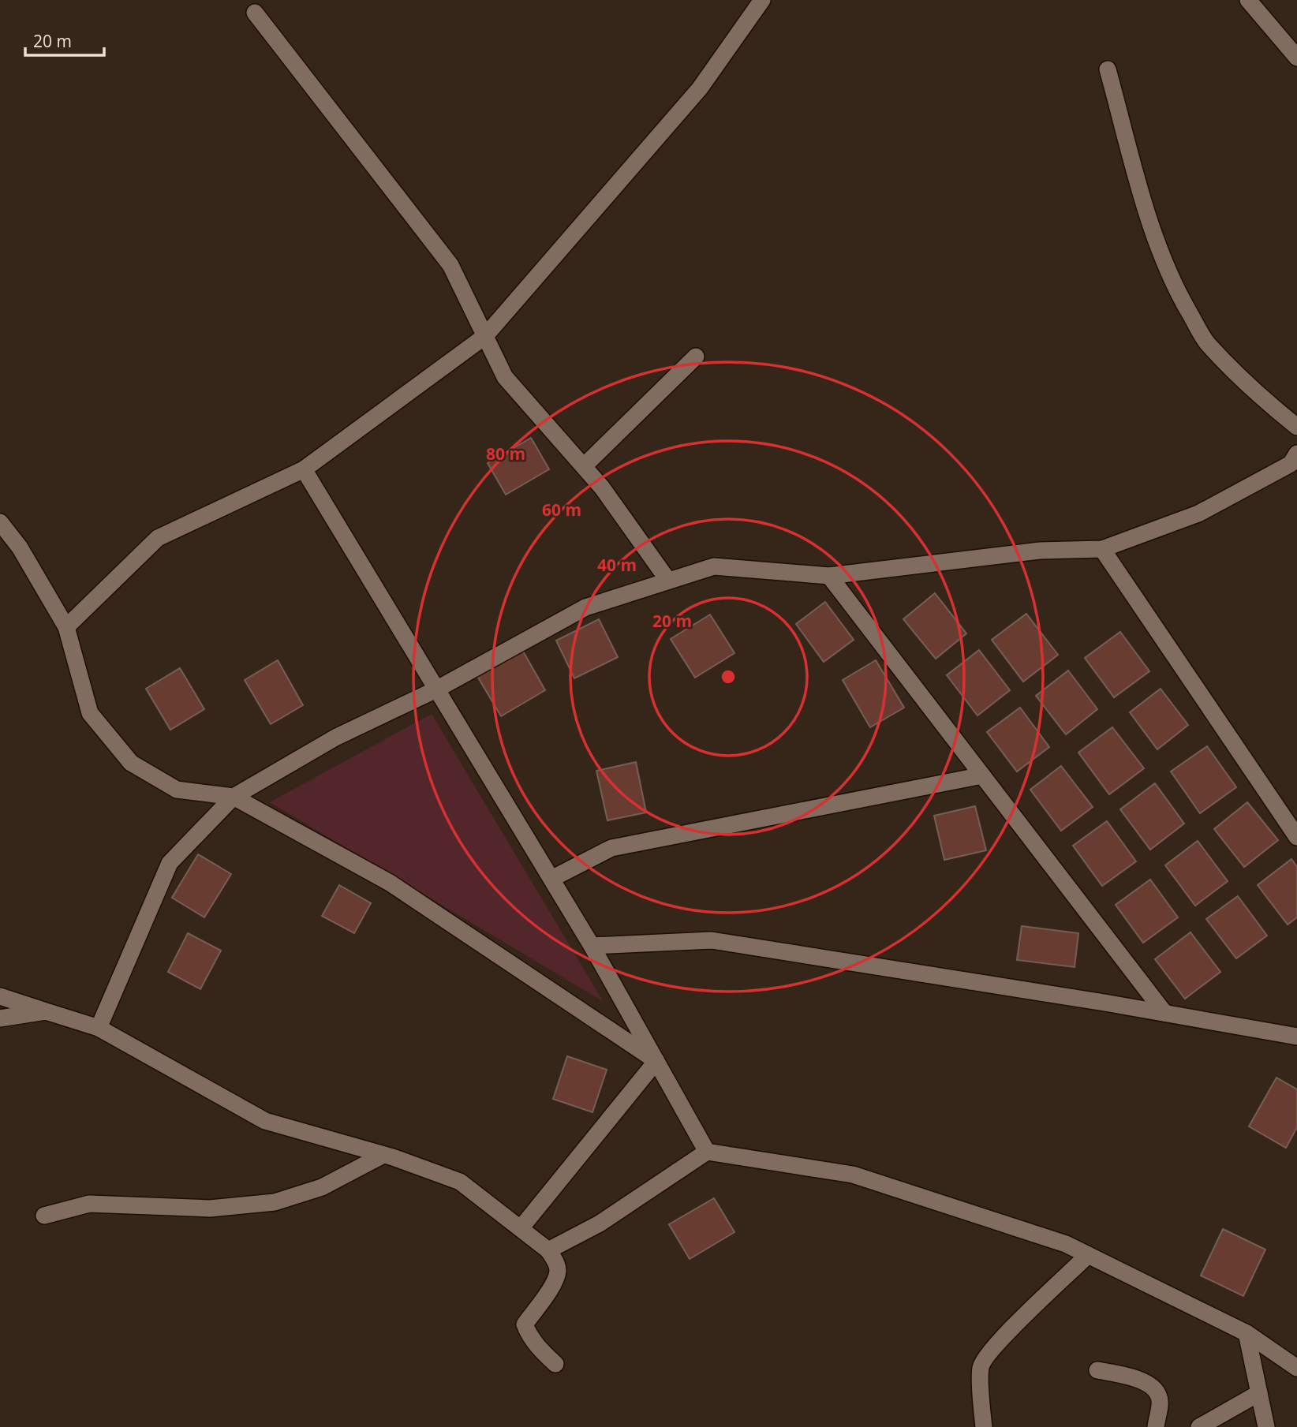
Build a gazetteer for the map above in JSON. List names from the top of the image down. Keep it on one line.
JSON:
{"scale_bar":"20 m","rings":["80 m","60 m","40 m","20 m"]}
